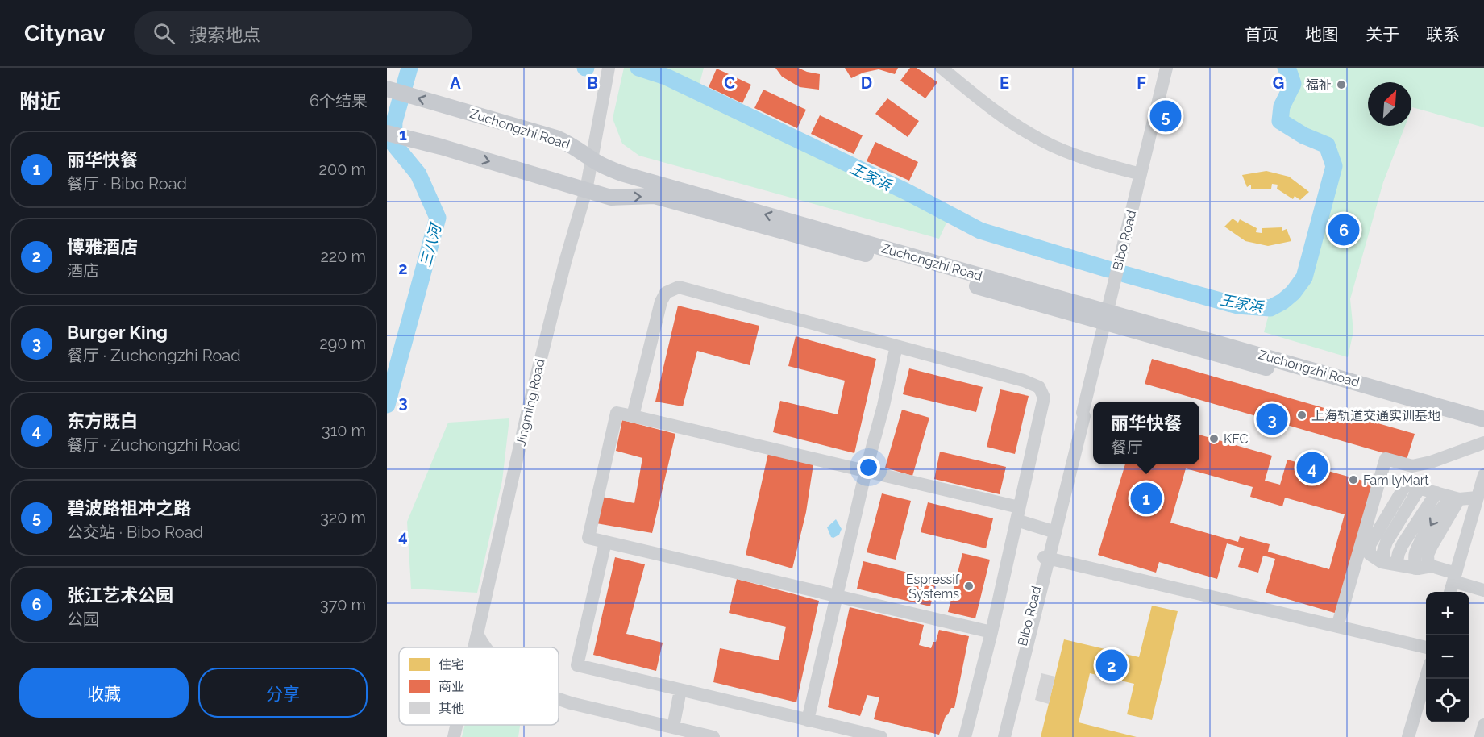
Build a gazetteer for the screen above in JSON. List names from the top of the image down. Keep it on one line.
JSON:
{"streets":{"main road":["Zuchongzhi Road"],"street":["Bibo Road","Jingming Road"]},"crossings":[["Zuchongzhi Road","Bibo Road"],["Zuchongzhi Road","Jingming Road"]],"water":["王家浜","三八河"],"places":["福祉","上海轨道交通实训基地","KFC","FamilyMart","Espressif Systems"],"legend":["住宅","商业","其他"],"north":"top right","page":{"header":"Citynav","search":"搜索地点","nav":["首页","地图","关于","联系"],"heading":["附近","6个结果"],"pins":["5","6","3","4","1","2"],"list":[{"mark":"1","name":"丽华快餐","note":"餐厅 · Bibo Road","value":"200 m"},{"mark":"2","name":"博雅酒店","note":"酒店","value":"220 m"},{"mark":"3","name":"Burger King","note":"餐厅 · Zuchongzhi Road","value":"290 m"},{"mark":"4","name":"东方既白","note":"餐厅 · Zuchongzhi Road","value":"310 m"},{"mark":"5","name":"碧波路祖冲之路","note":"公交站 · Bibo Road","value":"320 m"},{"mark":"6","name":"张江艺术公园","note":"公园","value":"370 m"}],"popup":["丽华快餐","餐厅"],"map_buttons":["+","−"],"buttons":["收藏","分享"]},"grid":{"columns":["A","B","C","D","E","F","G"],"rows":["1","2","3","4"]}}
